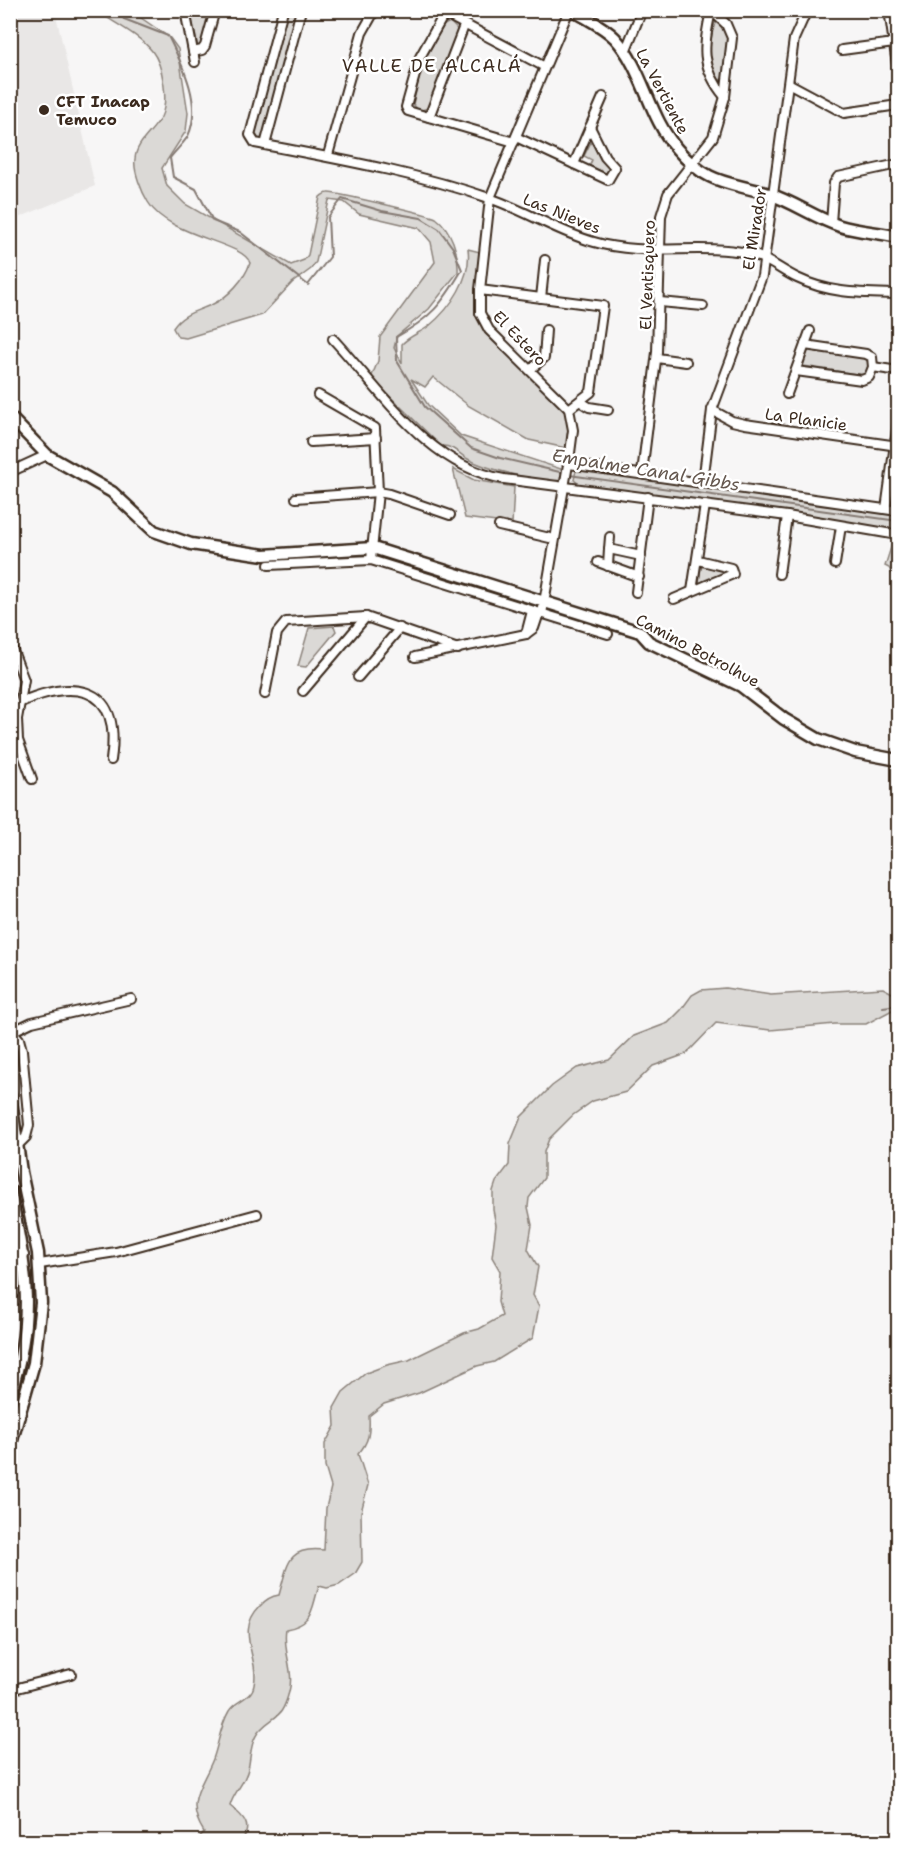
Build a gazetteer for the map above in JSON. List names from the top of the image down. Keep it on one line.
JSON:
{"streets":{"street":["La Vertiente","Las Nieves","El Mirador","El Ventisquero","El Estero","La Planicie","Camino Botrolhue"]},"crossings":[["La Vertiente","El Mirador"],["La Vertiente","El Ventisquero"],["La Vertiente","El Estero"],["Las Nieves","El Mirador"],["Las Nieves","El Ventisquero"],["Las Nieves","El Estero"],["El Mirador","La Planicie"]],"districts":["VALLE DE ALCALÁ"],"water":["Empalme Canal Gibbs"],"places":["CFT Inacap Temuco"]}
